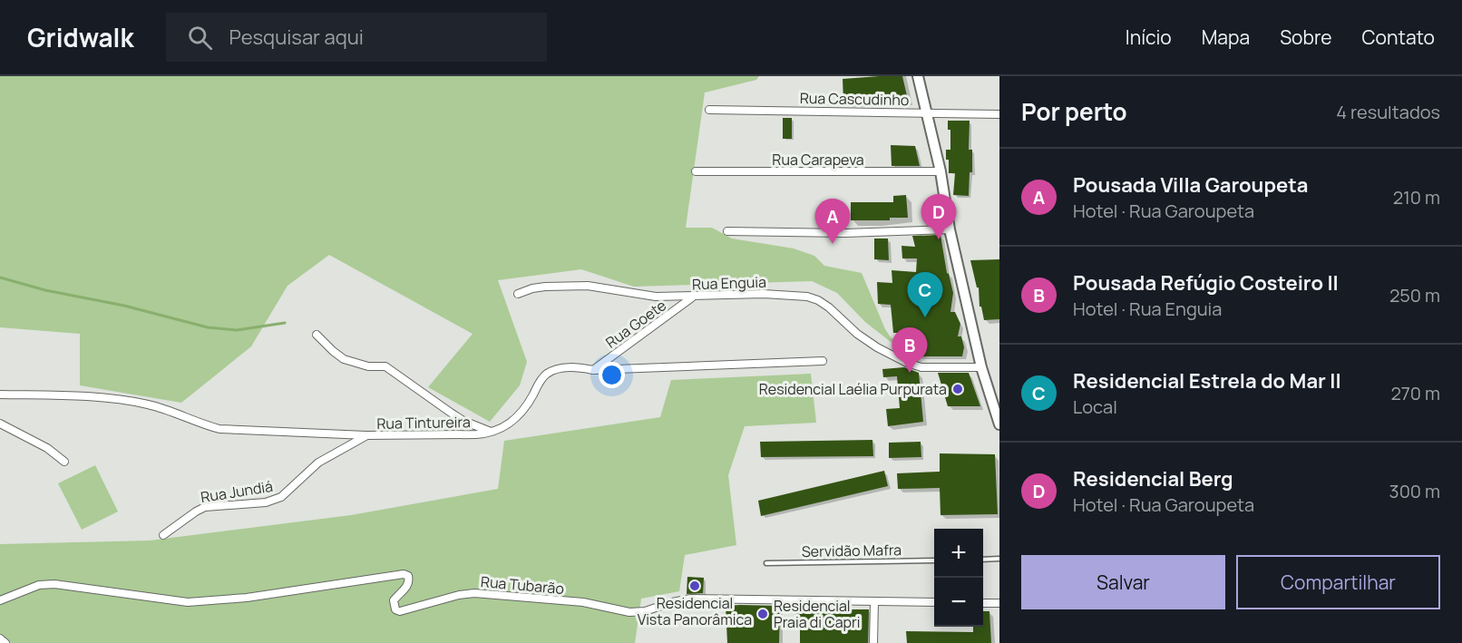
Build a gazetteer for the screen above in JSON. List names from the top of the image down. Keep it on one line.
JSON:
{"streets":{"street":["Rua Cascudinho","Rua Carapeva","Rua Enguia","Rua Goete","Rua Tintureira","Rua Jundiá","Rua Tubarão"],"lane":["Servidão Mafra"]},"crossings":[["Rua Enguia","Rua Goete"],["Rua Goete","Rua Tintureira"],["Rua Tintureira","Rua Jundiá"]],"places":["Residencial Laélia Purpurata","Residencial Vista Panorâmica","Residencial Praia di Capri"],"page":{"header":"Gridwalk","search":"Pesquisar aqui","nav":["Início","Mapa","Sobre","Contato"],"heading":["Por perto","4 resultados"],"list":[{"mark":"A","name":"Pousada Villa Garoupeta","note":"Hotel · Rua Garoupeta","value":"210 m"},{"mark":"B","name":"Pousada Refúgio Costeiro II","note":"Hotel · Rua Enguia","value":"250 m"},{"mark":"C","name":"Residencial Estrela do Mar II","note":"Local","value":"270 m"},{"mark":"D","name":"Residencial Berg","note":"Hotel · Rua Garoupeta","value":"300 m"}],"pins":["D","A","C","B"],"map_buttons":["+","−"],"buttons":["Salvar","Compartilhar"]}}
